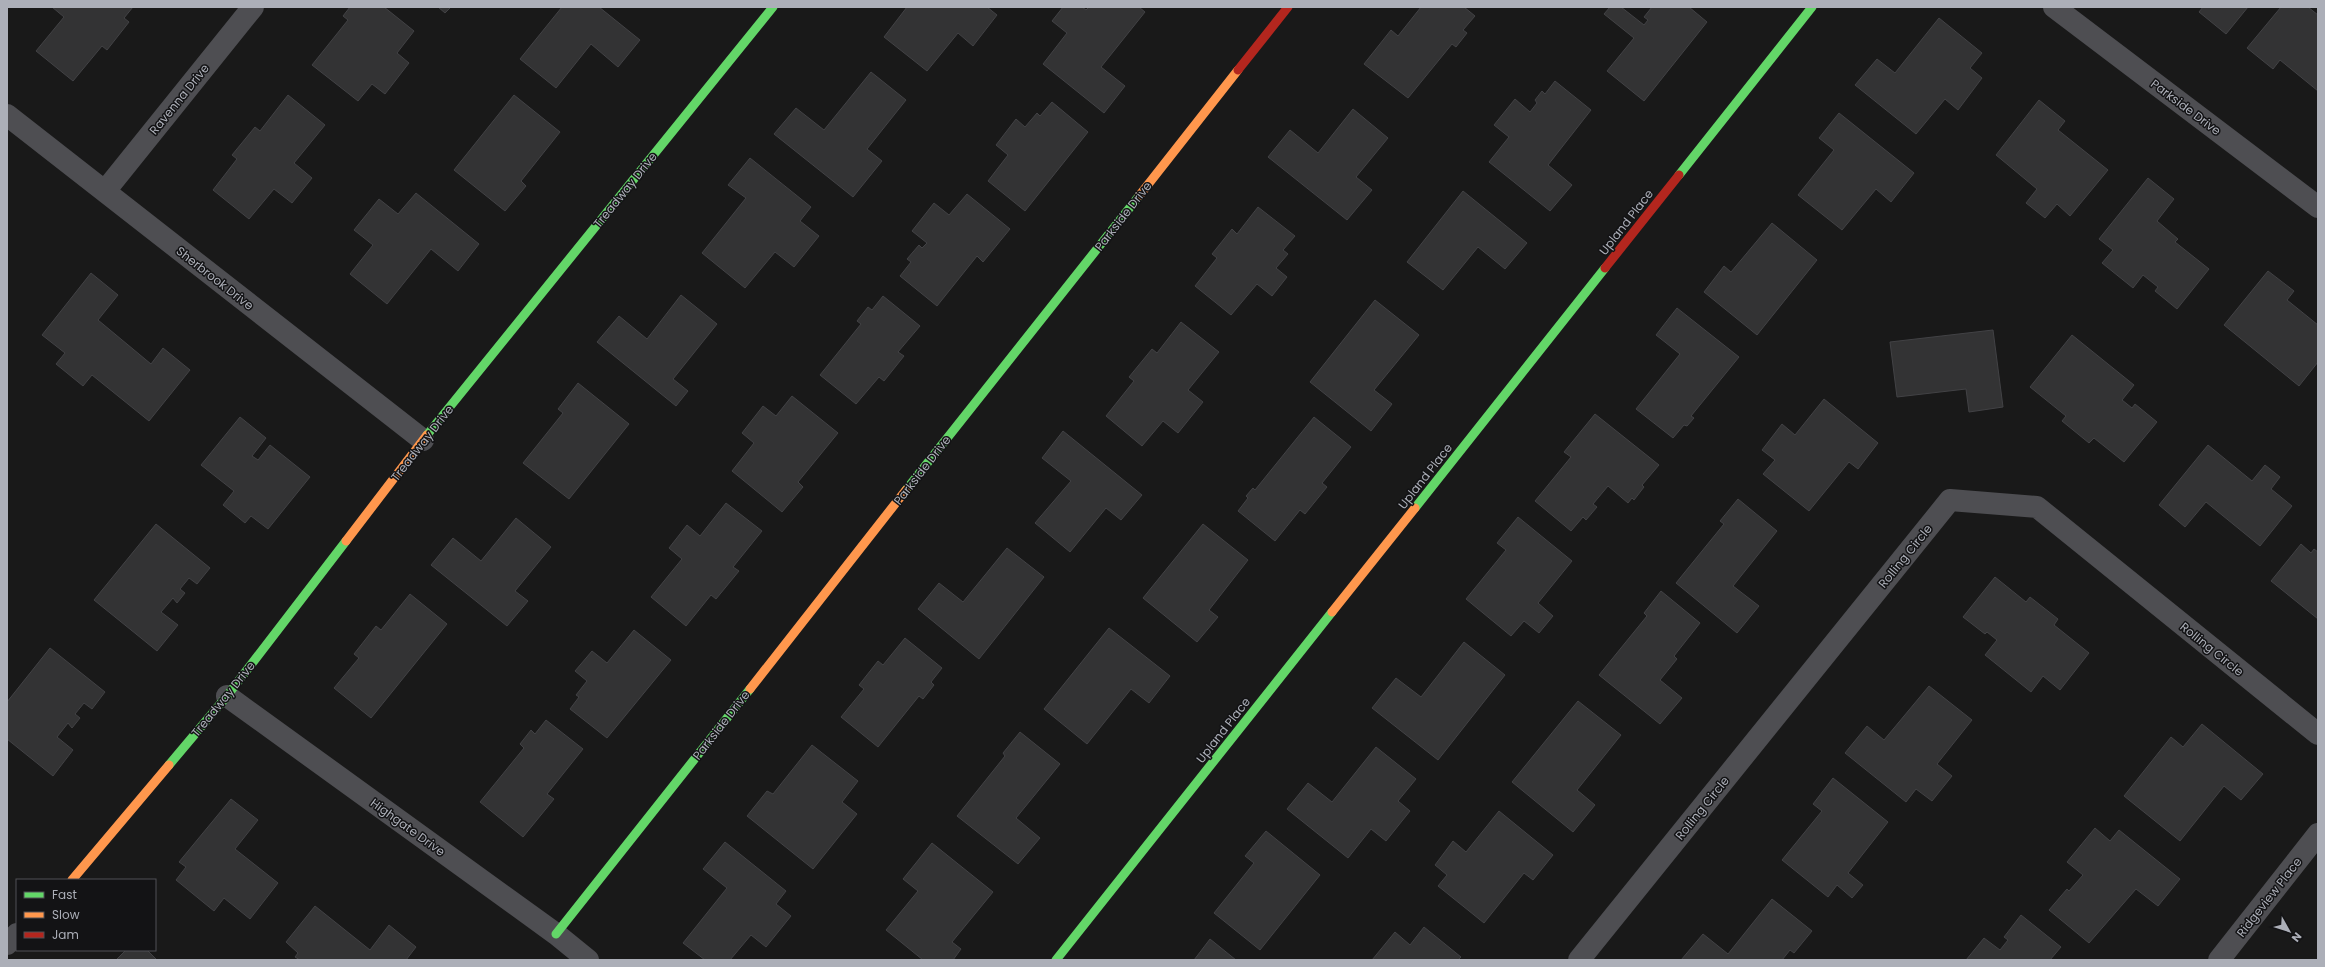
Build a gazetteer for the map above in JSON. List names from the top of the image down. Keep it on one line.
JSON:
{"streets":{"street":["Ravenna Drive","Parkside Drive","Treadway Drive","Upland Place","Sherbrook Drive","Rolling Circle","Highgate Drive","Ridgeview Place"]},"crossings":[["Ravenna Drive","Sherbrook Drive"],["Parkside Drive","Highgate Drive"],["Treadway Drive","Sherbrook Drive"],["Treadway Drive","Highgate Drive"]],"legend":["Fast","Slow","Jam"],"north":"bottom right"}
